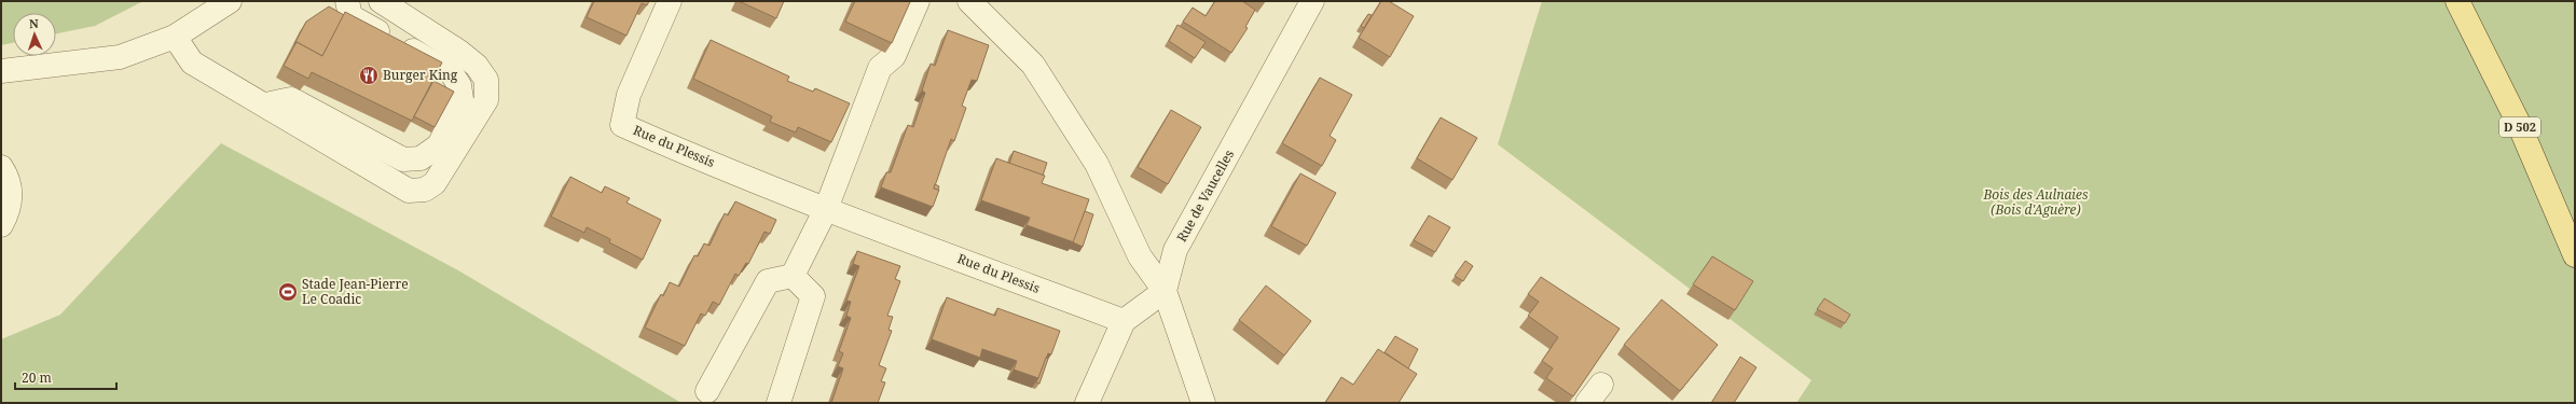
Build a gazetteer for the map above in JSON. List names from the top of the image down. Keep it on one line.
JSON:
{"streets":{"main road":["D 502"],"street":["Rue du Plessis","Rue de Vaucelles"]},"parks":["Bois des Aulnaies (Bois d'Aguère)"],"places":{"restaurant":["Burger King"],"sports":["Stade Jean-Pierre Le Coadic"]},"scale_bar":"20 m","north":"top"}
